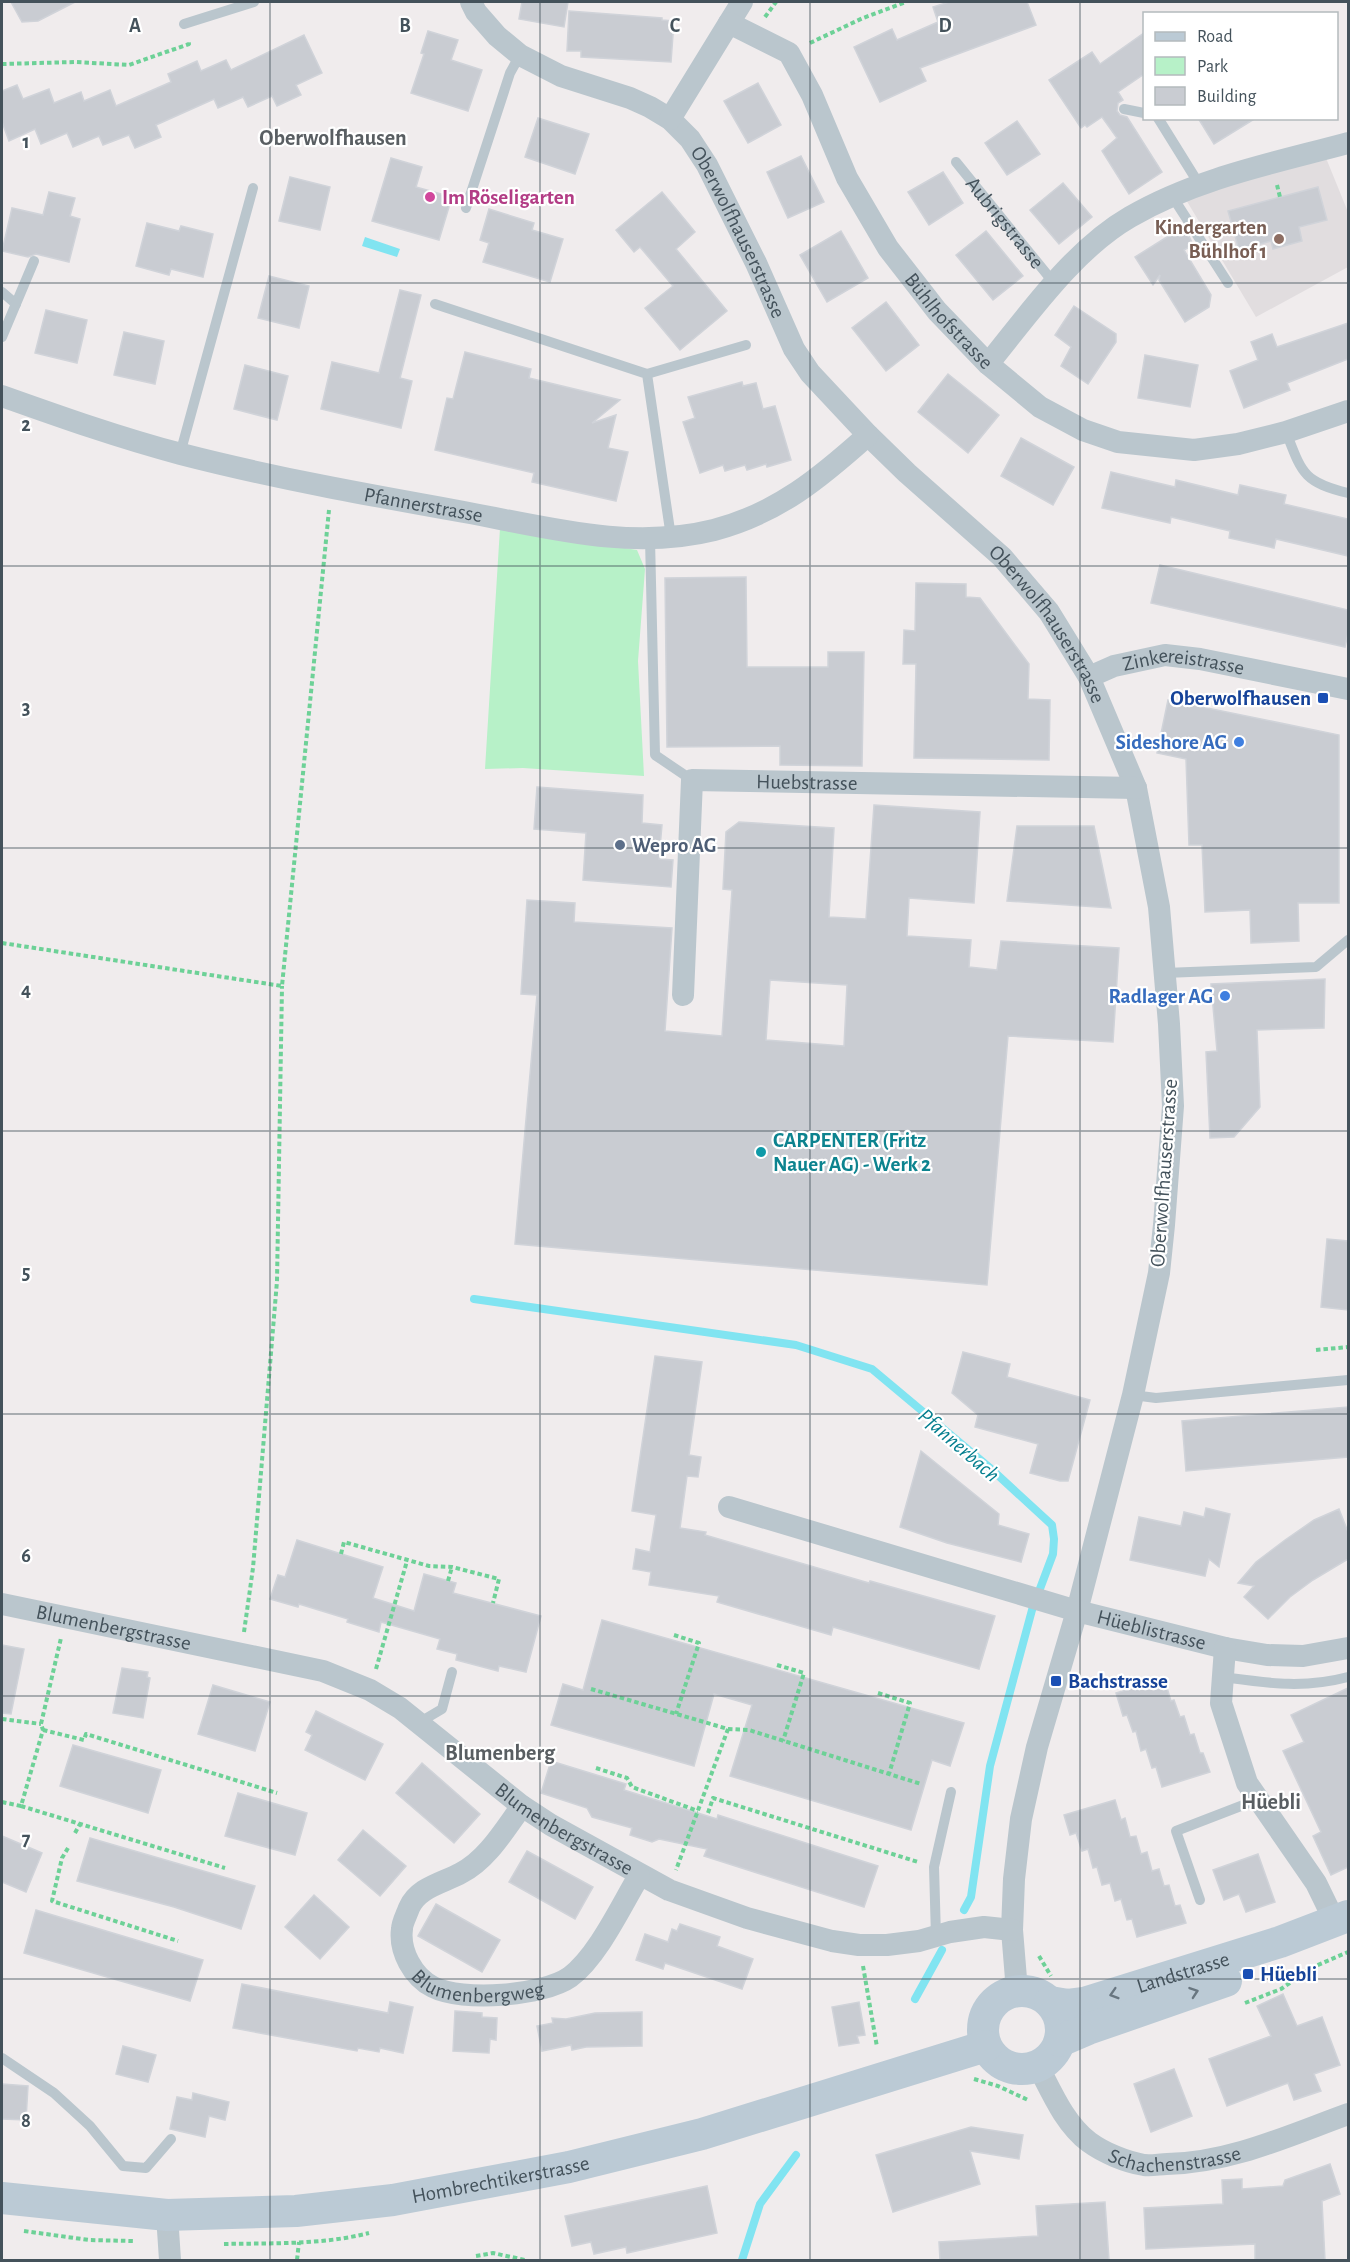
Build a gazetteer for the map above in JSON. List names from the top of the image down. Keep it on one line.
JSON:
{"streets":{"main road":["Landstrasse","Hombrechtikerstrasse"],"street":["Aubrigstrasse","Oberwolfhauserstrasse","Bühlhofstrasse","Pfannerstrasse","Zinkereistrasse","Huebstrasse","Blumenbergstrasse","Hüeblistrasse","Blumenbergweg","Schachenstrasse"]},"crossings":[["Aubrigstrasse","Bühlhofstrasse"],["Oberwolfhauserstrasse","Pfannerstrasse"],["Oberwolfhauserstrasse","Zinkereistrasse"],["Oberwolfhauserstrasse","Huebstrasse"],["Oberwolfhauserstrasse","Blumenbergstrasse"],["Oberwolfhauserstrasse","Hüeblistrasse"],["Oberwolfhauserstrasse","Landstrasse"],["Oberwolfhauserstrasse","Schachenstrasse"],["Oberwolfhauserstrasse","Hombrechtikerstrasse"],["Blumenbergstrasse","Blumenbergweg"],["Hüeblistrasse","Landstrasse"],["Landstrasse","Schachenstrasse"],["Landstrasse","Hombrechtikerstrasse"],["Schachenstrasse","Hombrechtikerstrasse"]],"districts":["Oberwolfhausen","Blumenberg","Hüebli"],"water":["Pfannerbach"],"places":{"other":["Im Röseligarten","Kindergarten Bühlhof 1","Sideshore AG","Wepro AG","Radlager AG","CARPENTER (Fritz Nauer AG) - Werk 2"],"transit":["Oberwolfhausen","Bachstrasse","Hüebli"]},"legend":["Road","Park","Building"],"grid":{"columns":["A","B","C","D"],"rows":["1","2","3","4","5","6","7","8"]}}
